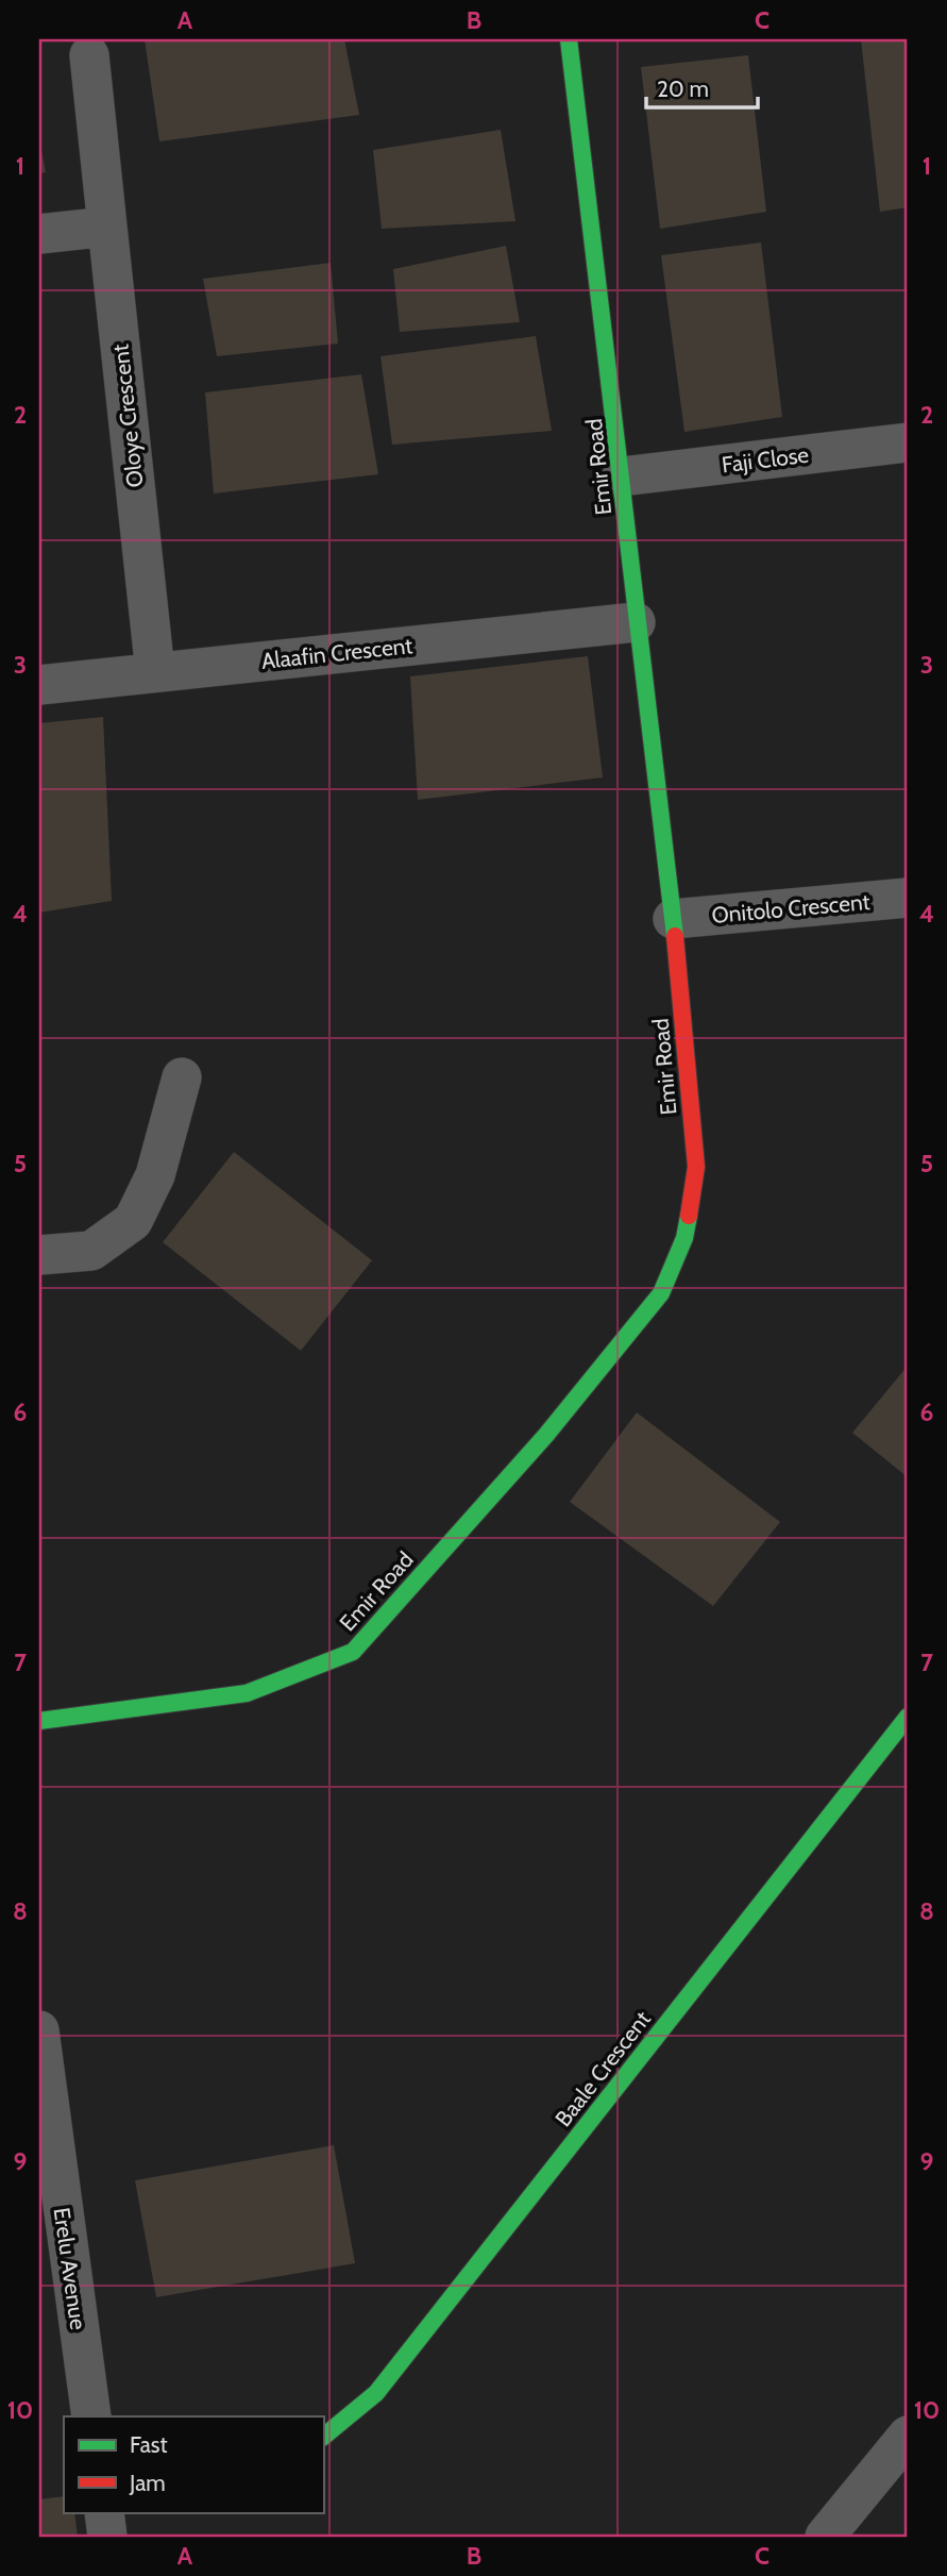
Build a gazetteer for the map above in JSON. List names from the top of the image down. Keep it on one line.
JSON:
{"streets":{"street":["Oloye Crescent","Faji Close","Emir Road","Alaafin Crescent","Onitolo Crescent","Baale Crescent","Erelu Avenue"]},"crossings":[["Oloye Crescent","Alaafin Crescent"],["Faji Close","Emir Road"],["Emir Road","Alaafin Crescent"],["Emir Road","Onitolo Crescent"]],"legend":["Fast","Jam"],"scale_bar":"20 m","grid":{"columns":["A","B","C"],"rows":["1","2","3","4","5","6","7","8","9","10"]}}
